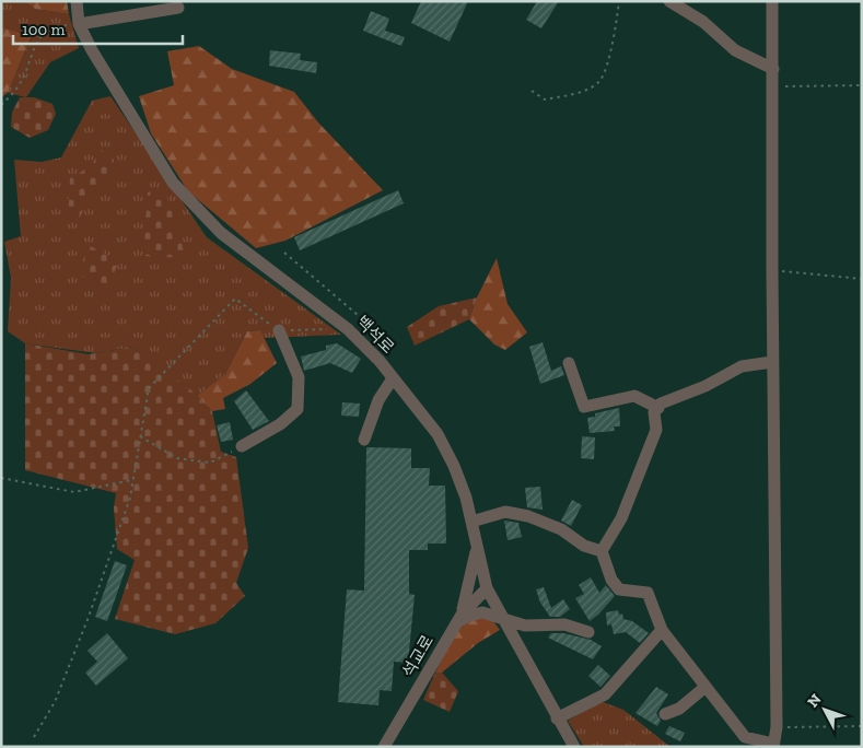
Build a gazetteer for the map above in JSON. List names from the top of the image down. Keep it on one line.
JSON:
{"streets":{"street":["백석로","석교로"]},"crossings":[["백석로","석교로"]],"scale_bar":"100 m","north":"top left"}
